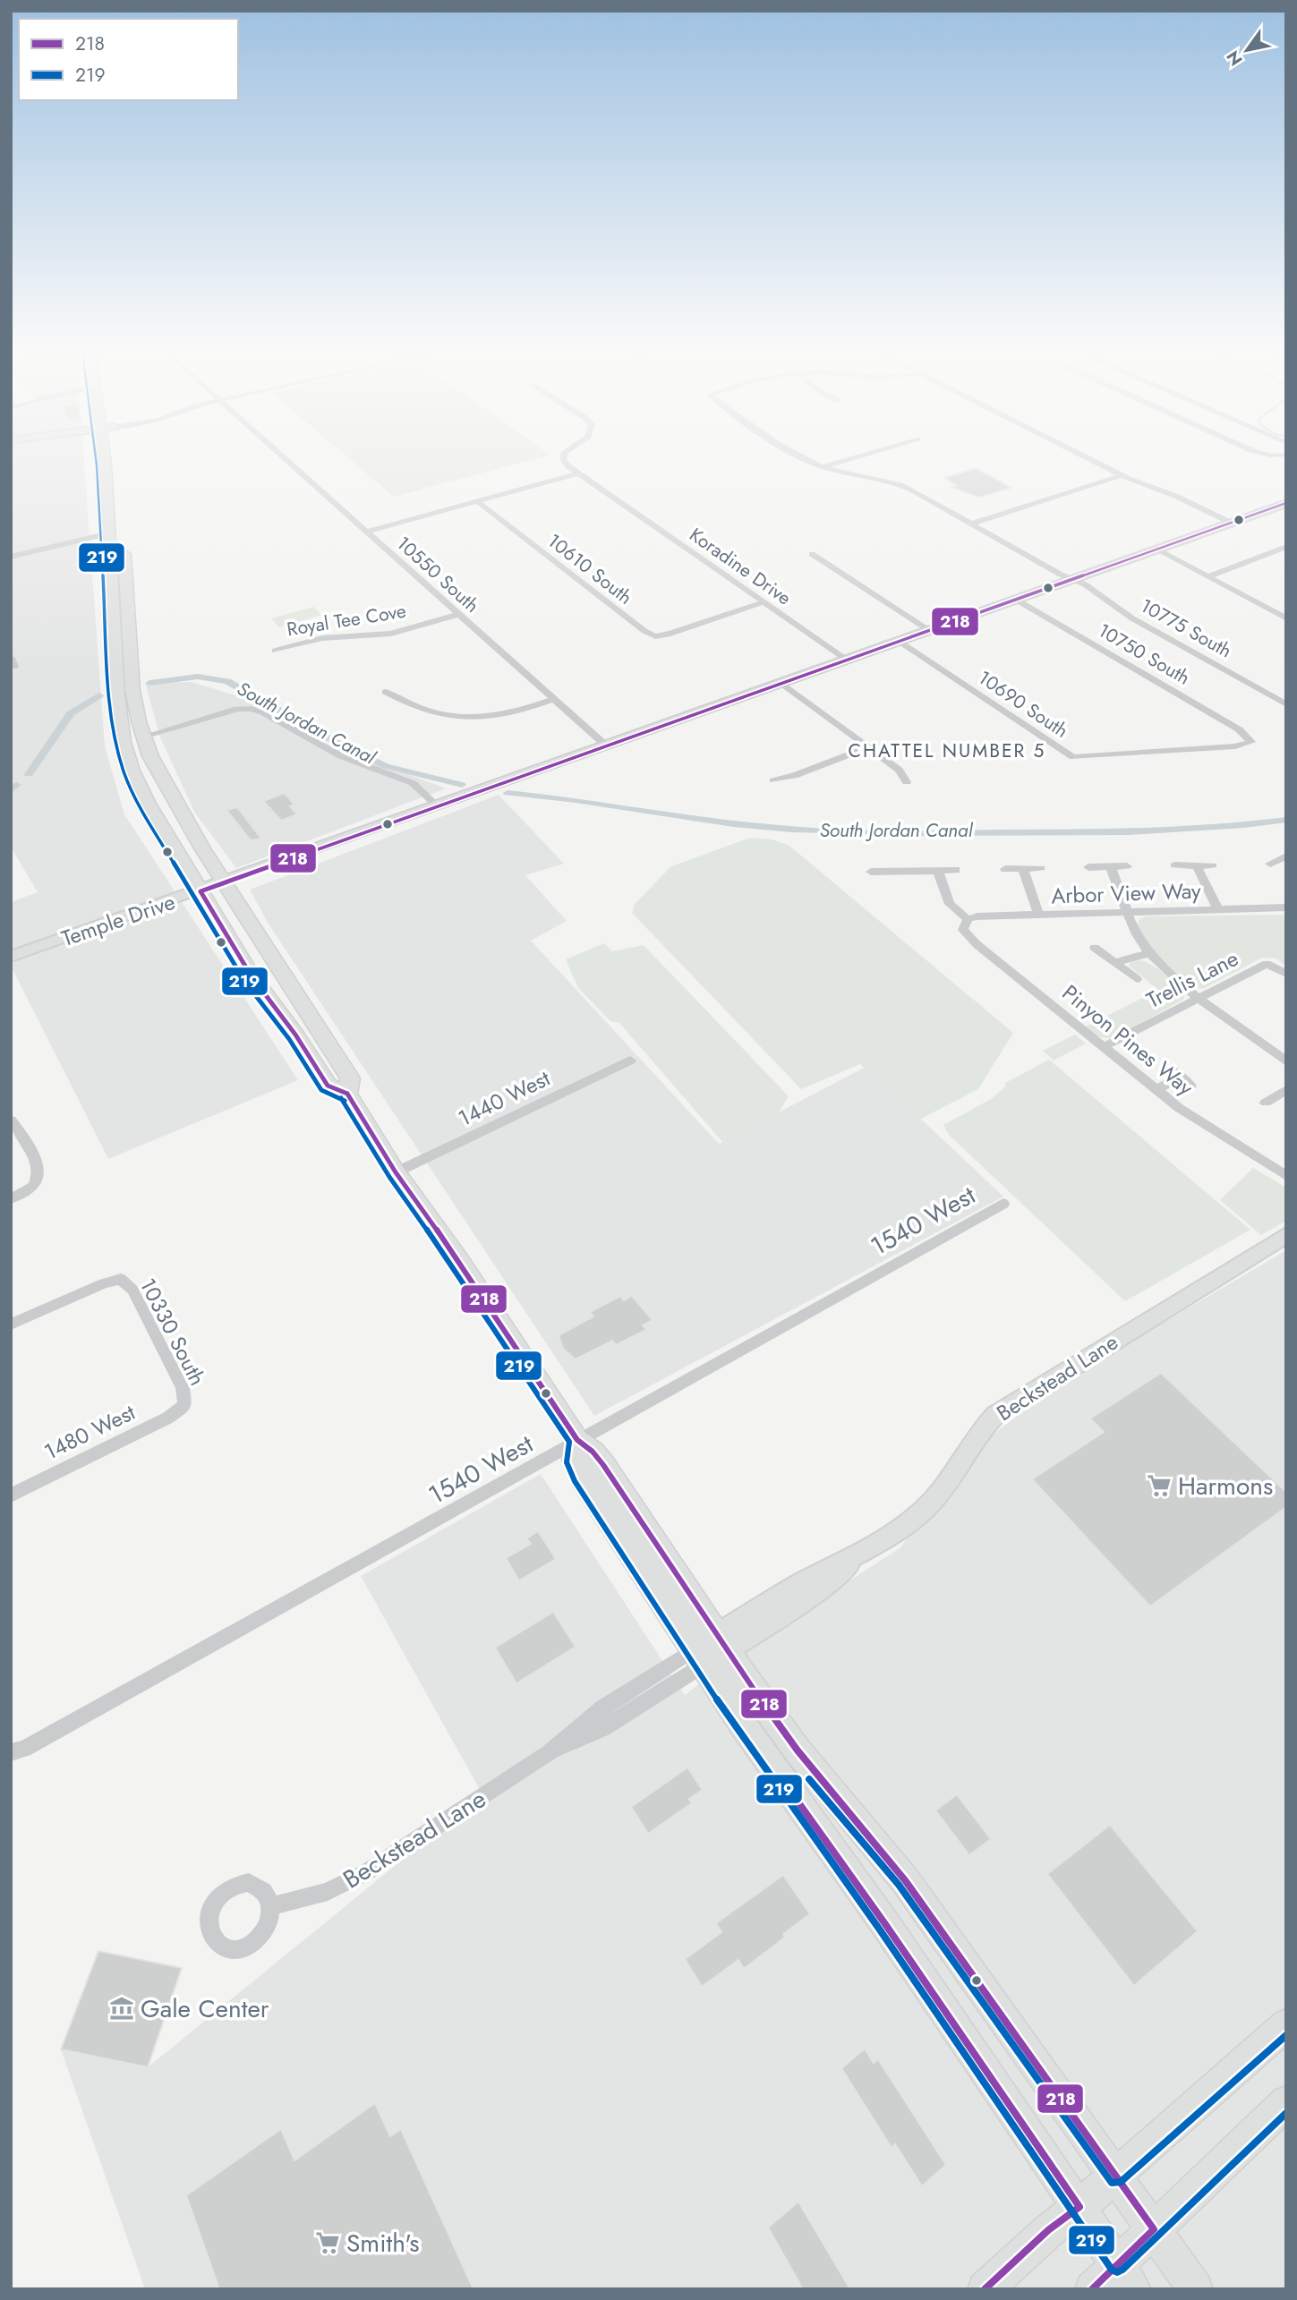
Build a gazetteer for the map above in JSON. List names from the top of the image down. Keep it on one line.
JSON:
{"streets":{"street":["Koradine Drive","10610 South","10550 South","Royal Tee Cove","10775 South","10750 South","10690 South","Arbor View Way","Temple Drive","Trellis Lane","Pinyon Pines Way","1440 West","1540 West","10330 South","Beckstead Lane","1480 West"]},"crossings":[["Koradine Drive","10610 South"],["10550 South","Royal Tee Cove"],["10750 South","10690 South"],["Arbor View Way","Pinyon Pines Way"],["Trellis Lane","Pinyon Pines Way"],["10330 South","1480 West"]],"districts":["CHATTEL NUMBER 5"],"water":["South Jordan Canal"],"places":{"supermarket":["Harmons","Smith's"],"museum":["Gale Center"]},"lines":["transit line 219","transit line 218"],"legend":["218","219"],"north":"bottom left"}
